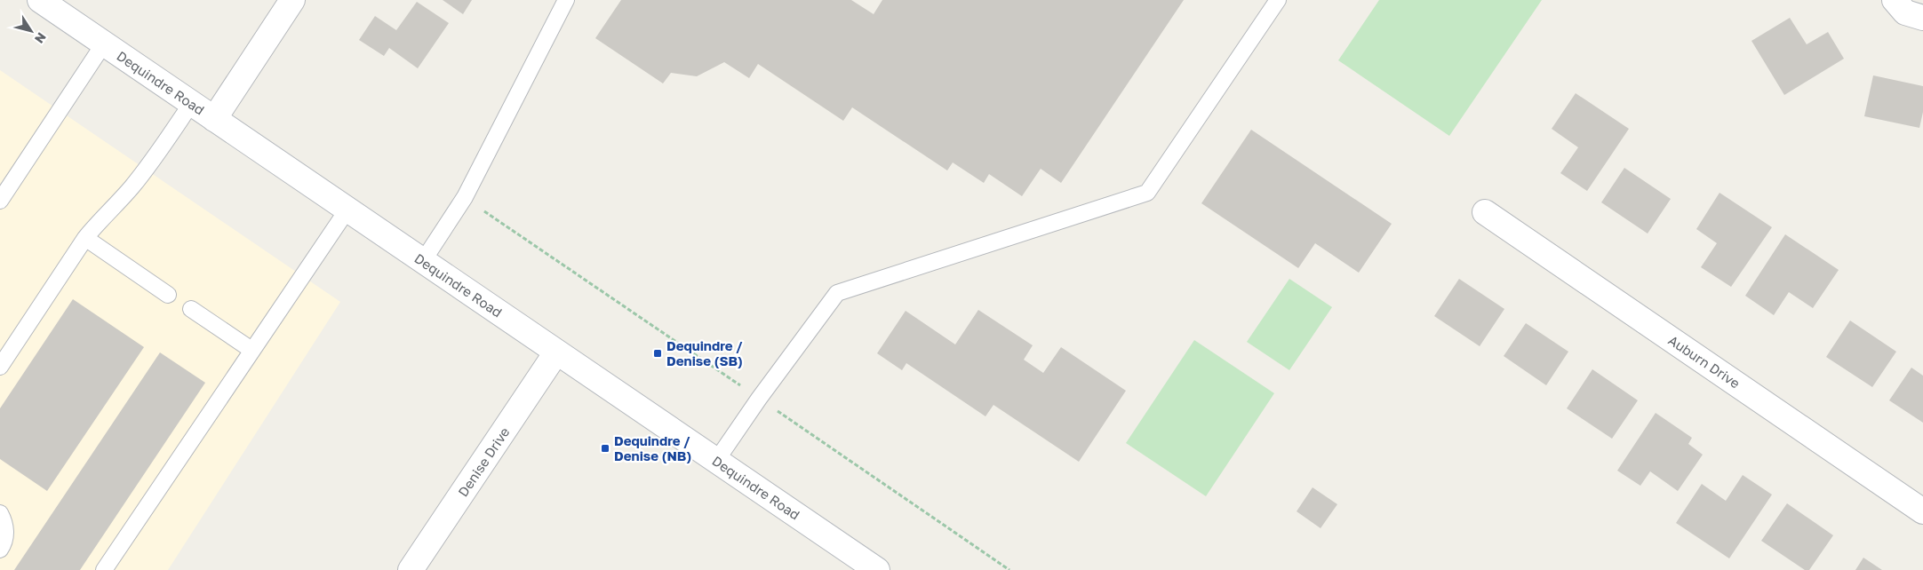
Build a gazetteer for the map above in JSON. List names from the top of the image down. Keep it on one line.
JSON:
{"streets":{"main road":["Dequindre Road","Auburn Drive","Denise Drive"]},"crossings":[["Dequindre Road","Denise Drive"]],"places":{"transit":["Dequindre / Denise (SB)","Dequindre / Denise (NB)"]},"north":"bottom right"}
